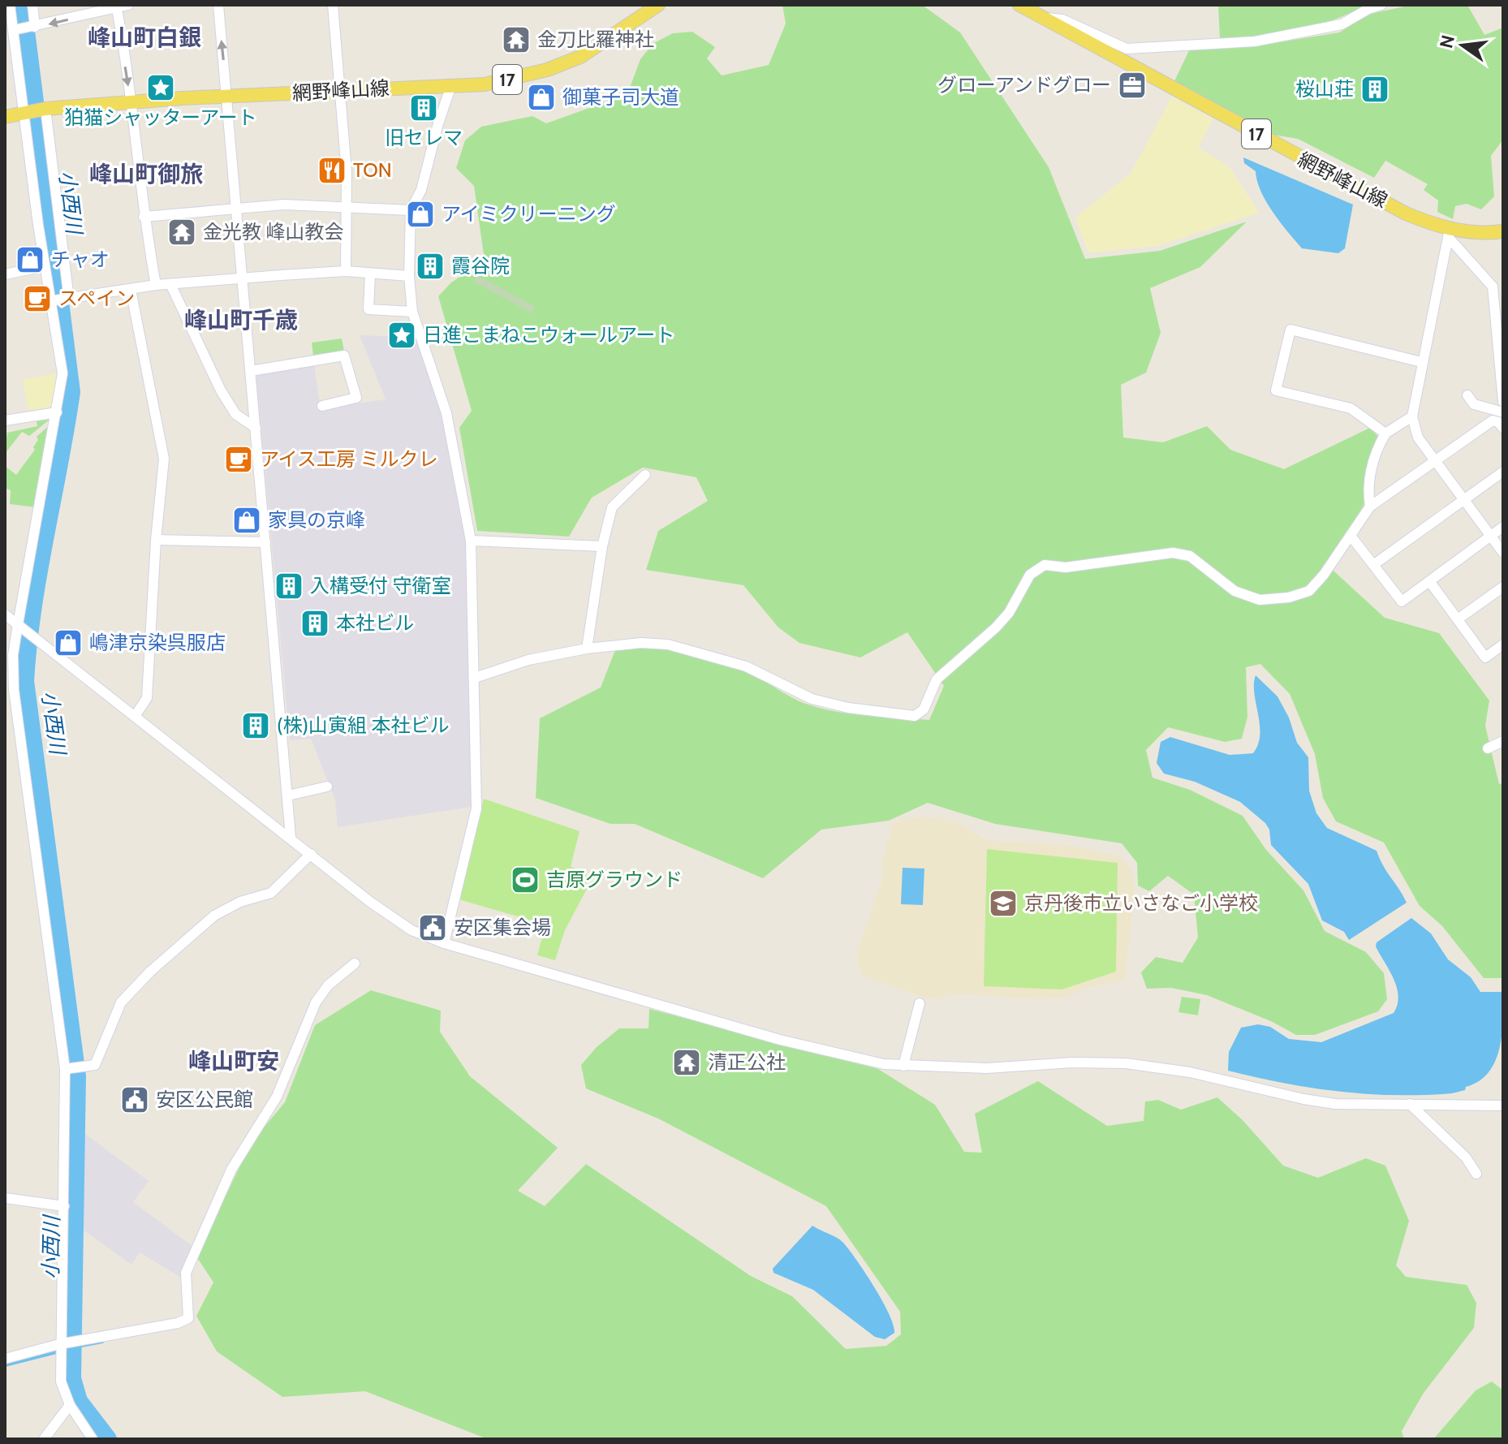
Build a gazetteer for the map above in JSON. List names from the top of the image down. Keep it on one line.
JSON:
{"streets":{"main road":["17","網野峰山線"]},"districts":["峰山町白銀","峰山町御旅","峰山町千歳","峰山町安"],"water":["小西川"],"places":{"temple":["金刀比羅神社","金光教 峰山教会","清正公社"],"office":["グローアンドグロー"],"place":["狛猫シャッターアート","日進こまねこウォールアート"],"building":["桜山荘","旧セレマ","霞谷院","入構受付 守衛室","本社ビル","(株)山寅組 本社ビル"],"shop":["御菓子司大道","アイミクリーニング","チャオ","家具の京峰","嶋津京染呉服店"],"restaurant":["TON"],"cafe":["スペイン","アイス工房 ミルクレ"],"sports":["吉原グラウンド"],"school or university":["京丹後市立いさなご小学校"],"public building":["安区集会場","安区公民館"]},"north":"left"}
